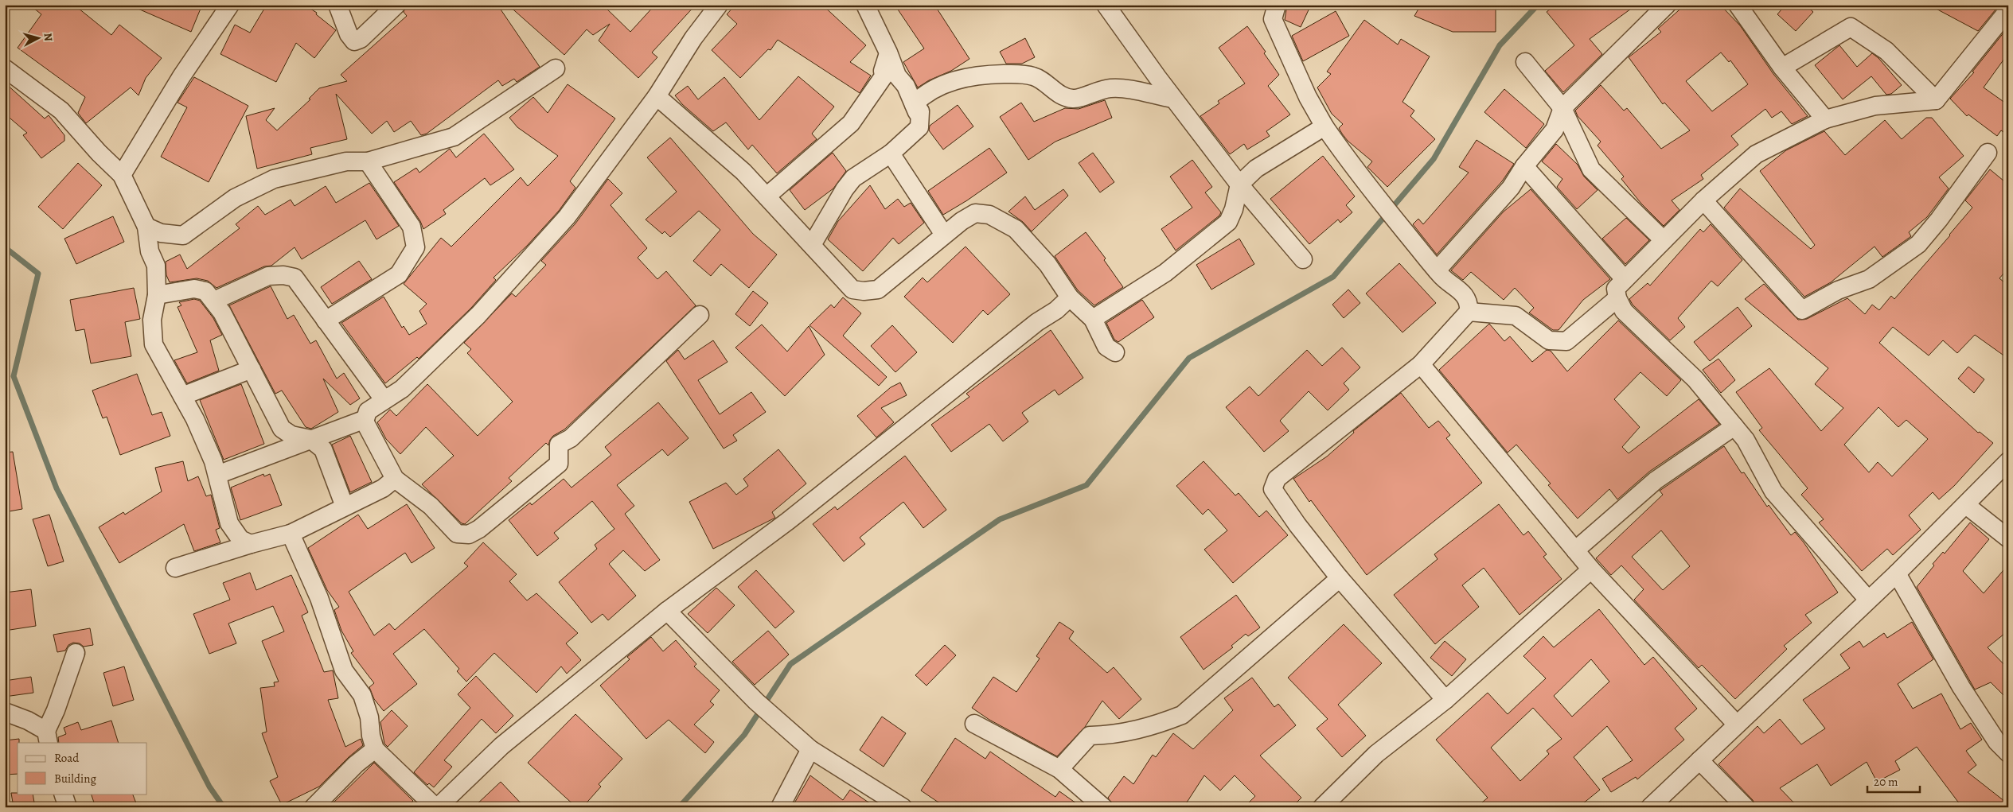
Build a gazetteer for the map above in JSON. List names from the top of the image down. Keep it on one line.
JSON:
{"legend":["Road","Building"],"scale_bar":"20 m","north":"right"}
